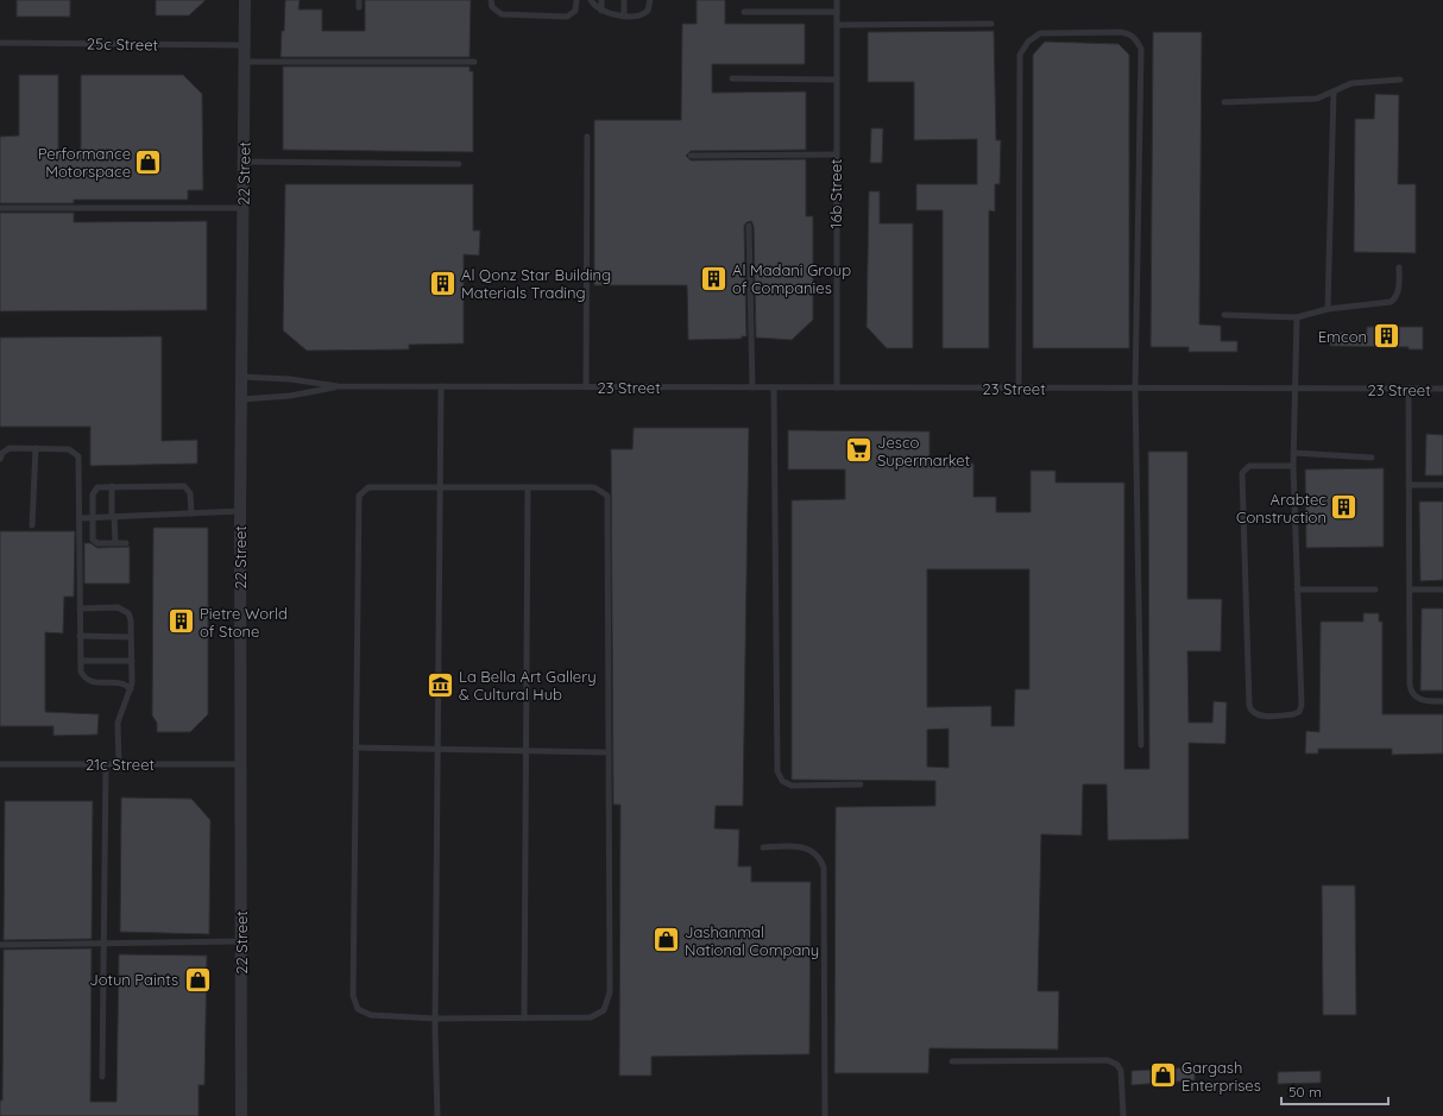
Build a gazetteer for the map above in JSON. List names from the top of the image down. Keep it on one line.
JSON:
{"streets":{"street":["22 Street"],"lane":["25c Street","16b Street","23 Street","21c Street"]},"crossings":[["25c Street","22 Street"],["22 Street","23 Street"],["22 Street","21c Street"],["16b Street","23 Street"]],"places":{"shop":["Performance Motorspace","Jashanmal National Company","Jotun Paints","Gargash Enterprises"],"building":["Al Madani Group of Companies","Al Qonz Star Building Materials Trading","Emcon","Arabtec Construction","Pietre World of Stone"],"supermarket":["Jesco Supermarket"],"museum":["La Bella Art Gallery & Cultural Hub"]},"scale_bar":"50 m"}
